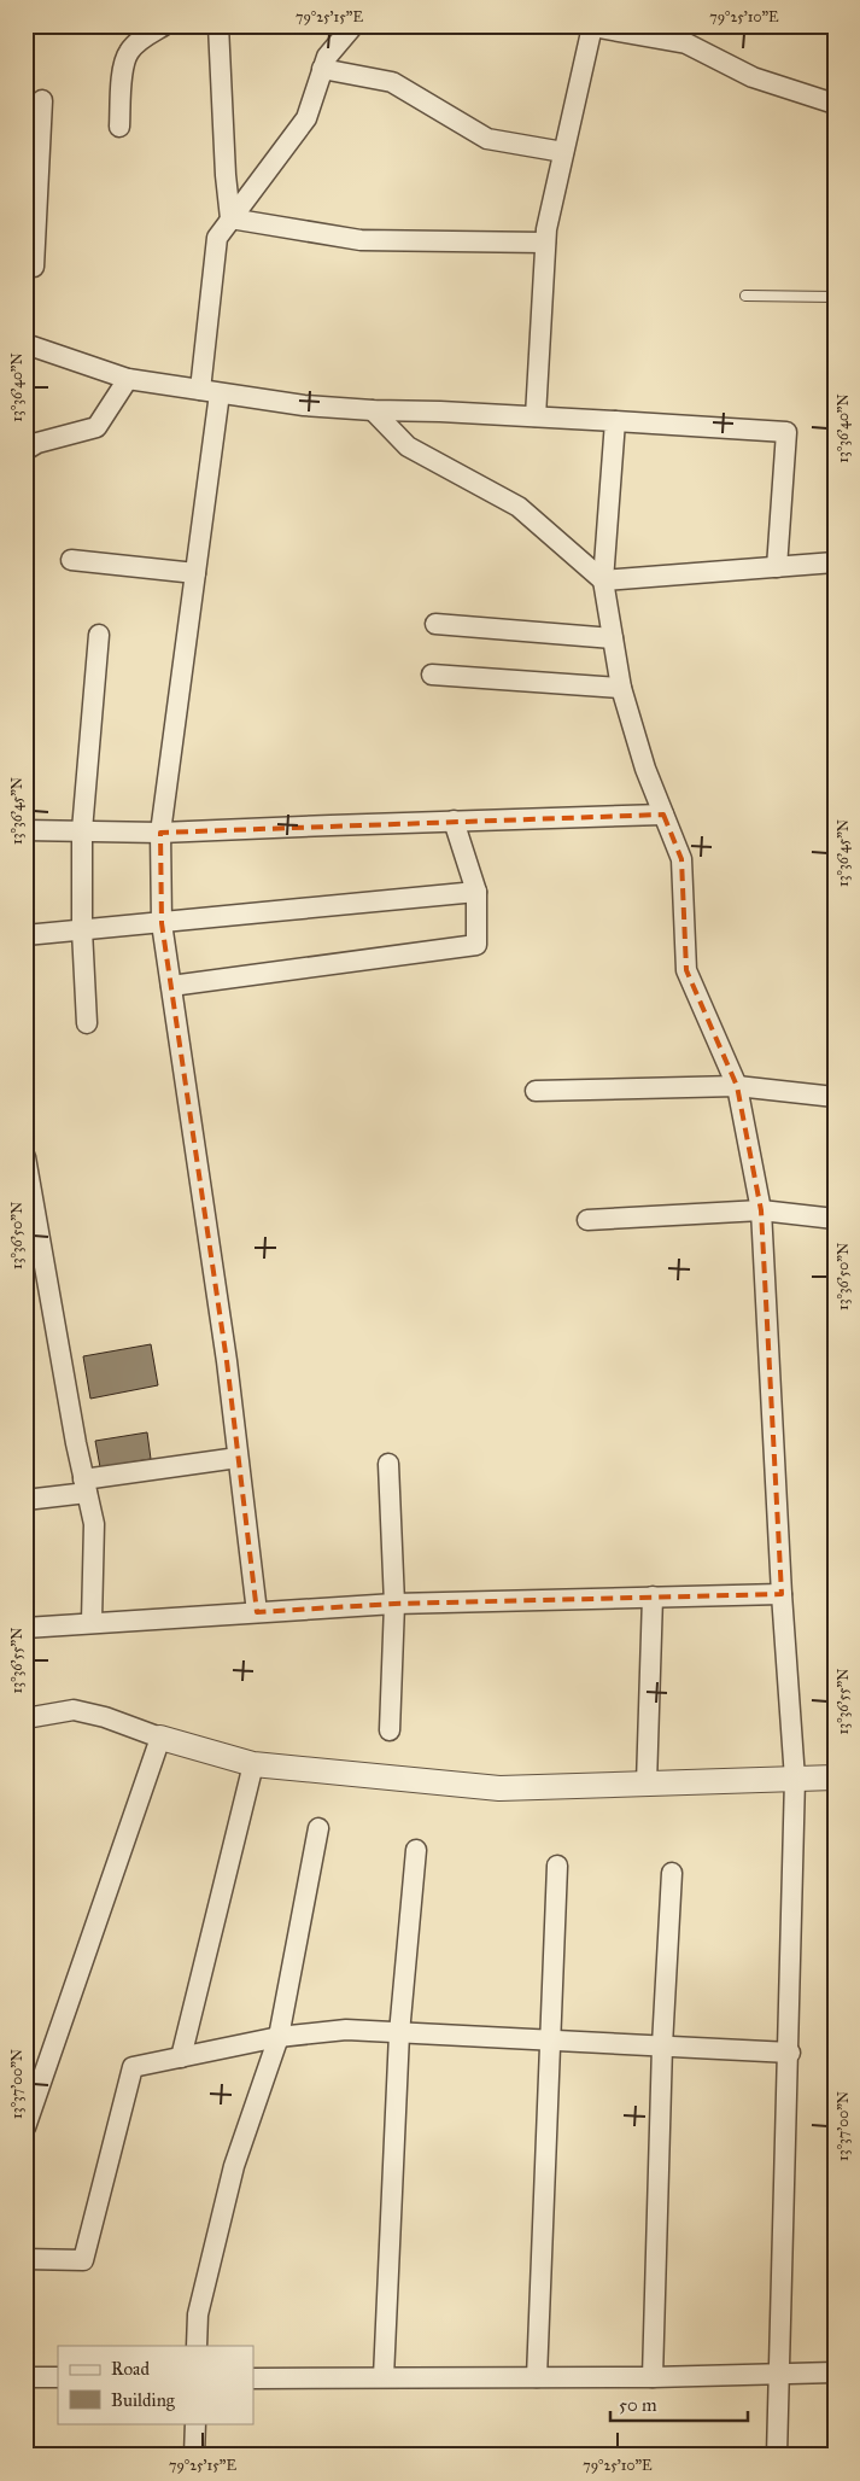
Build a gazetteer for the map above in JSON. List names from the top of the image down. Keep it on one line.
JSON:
{"legend":["Road","Building"],"scale_bar":"50 m","coordinates":["79°25'15\"E","79°25'10\"E","13°36'40\"N","13°36'45\"N","13°36'50\"N","13°36'55\"N","13°37'00\"N"]}
